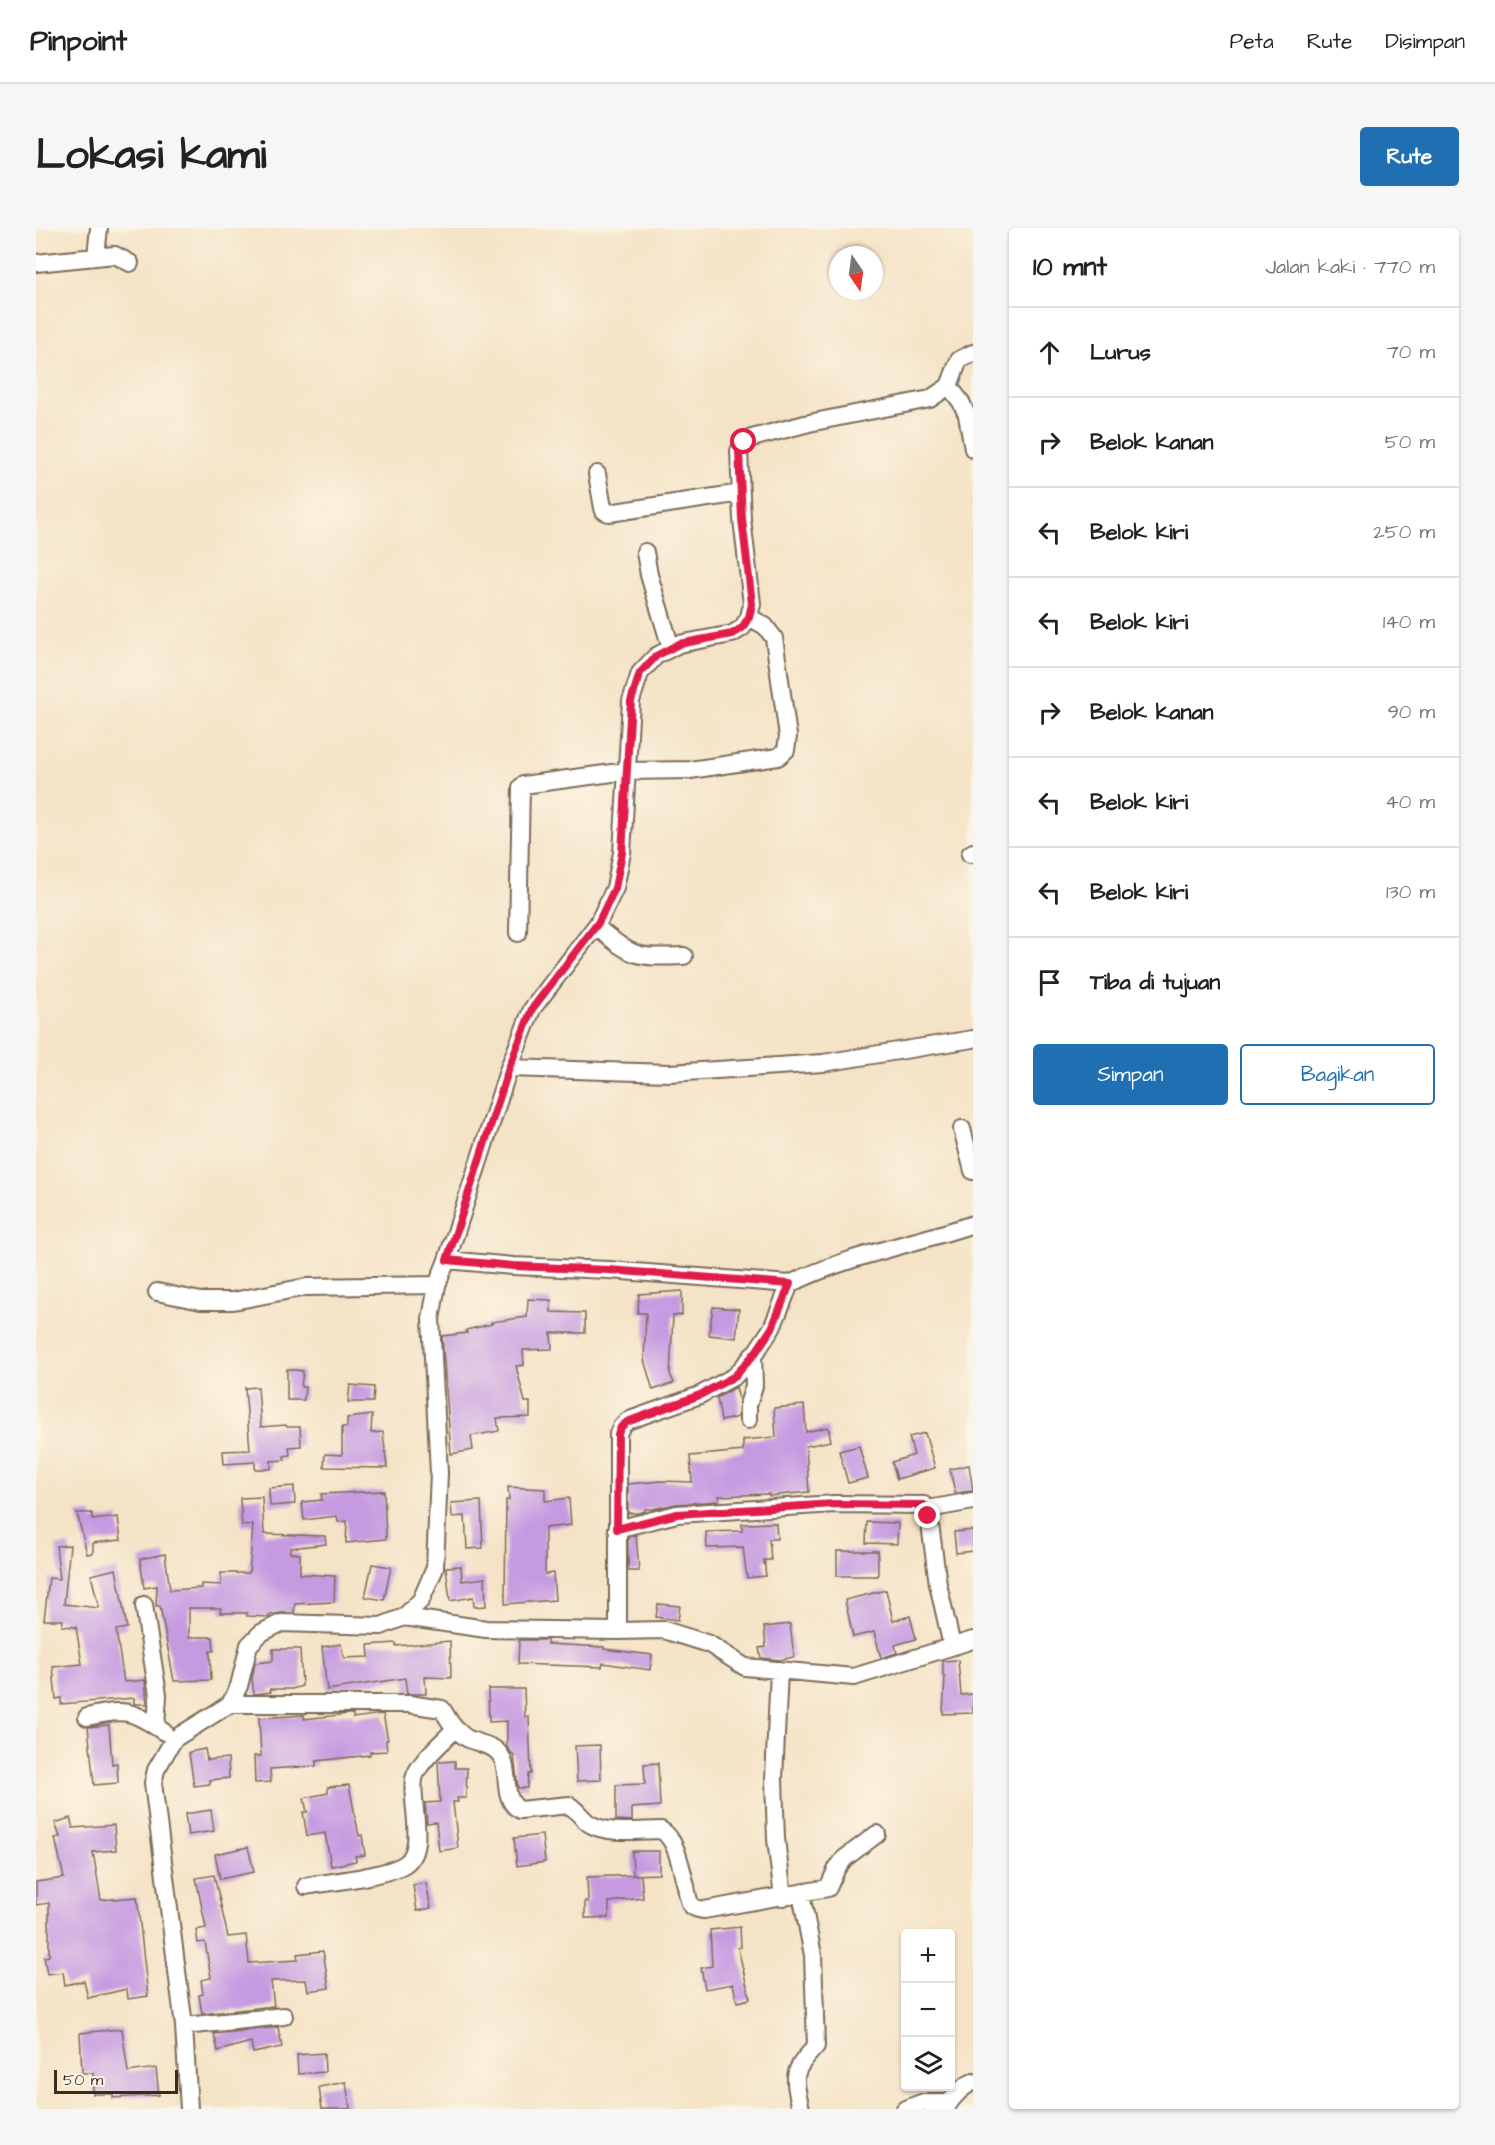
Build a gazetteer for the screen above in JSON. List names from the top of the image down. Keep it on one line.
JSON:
{"scale_bar":"50 m","north":"bottom","page":{"header":"Pinpoint","nav":["Peta","Rute","Disimpan"],"title":"Lokasi kami","buttons":["Rute",["Simpan","Bagikan"]],"heading":["10 mnt","Jalan kaki · 770 m"],"list":[["Lurus","70 m"],["Belok kanan","50 m"],["Belok kiri","250 m"],["Belok kiri","140 m"],["Belok kanan","90 m"],["Belok kiri","40 m"],["Belok kiri","130 m"],"Tiba di tujuan"],"map_buttons":["+","−"],"scale":"50 m"}}
